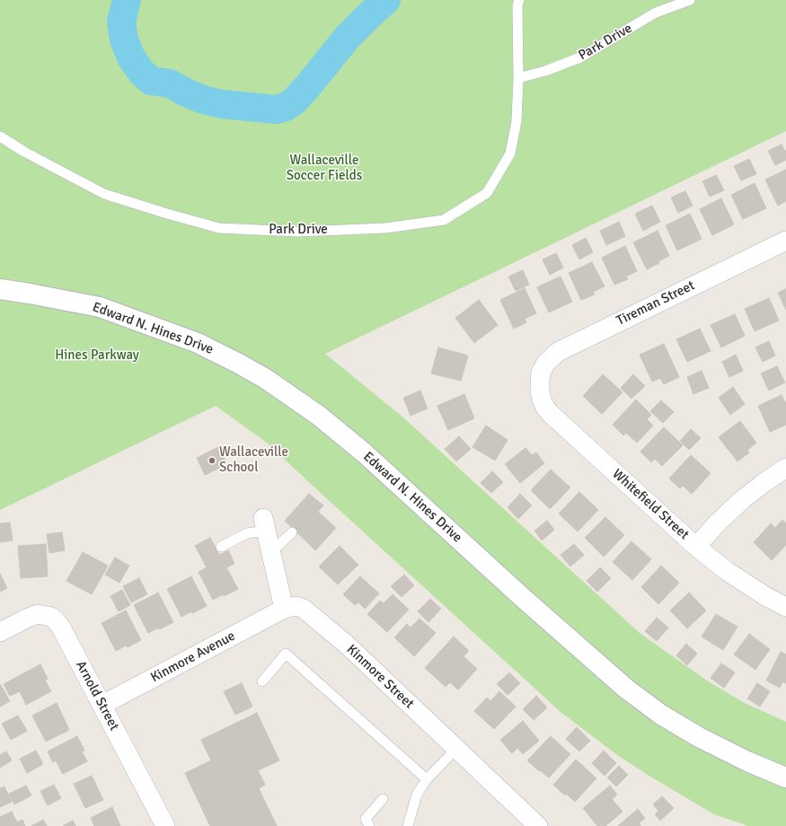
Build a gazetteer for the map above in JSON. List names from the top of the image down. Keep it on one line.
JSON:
{"streets":{"street":["Tireman Street","Edward N. Hines Drive","Whitefield Street","Kinmore Avenue","Kinmore Street","Arnold Street"],"lane":["Park Drive"]},"crossings":[["Tireman Street","Whitefield Street"],["Kinmore Avenue","Kinmore Street"],["Kinmore Avenue","Arnold Street"]],"parks":["Wallaceville Soccer Fields","Hines Parkway"],"places":["Wallaceville School"]}
